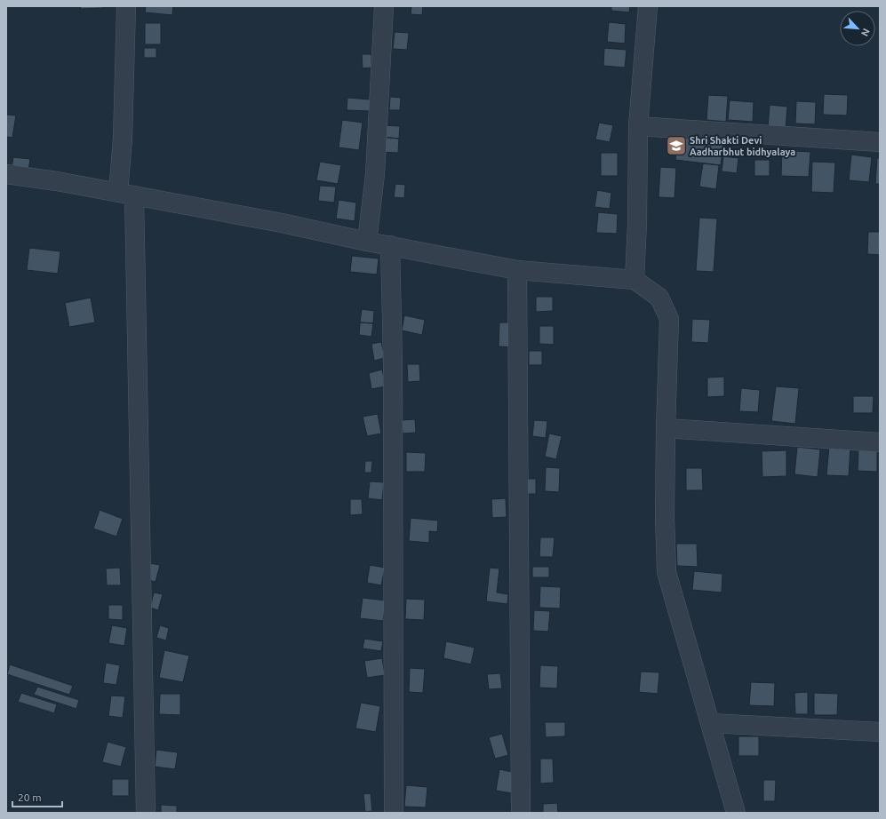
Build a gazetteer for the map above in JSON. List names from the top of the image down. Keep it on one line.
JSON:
{"places":{"school or university":["Shri Shakti Devi Aadharbhut bidhyalaya"]},"scale_bar":"20 m","north":"bottom right"}
